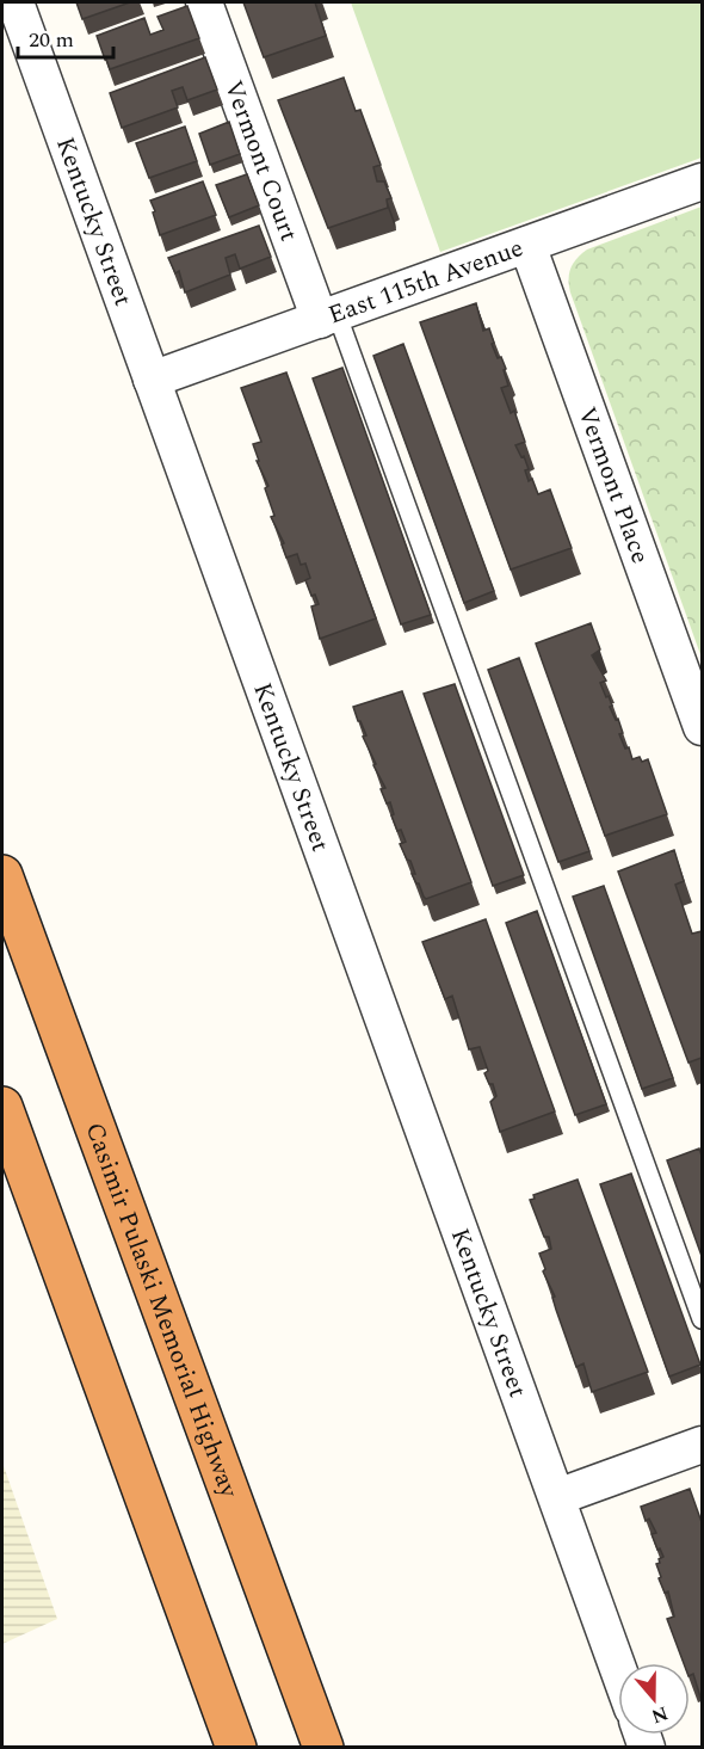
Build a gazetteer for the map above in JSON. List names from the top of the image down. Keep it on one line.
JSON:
{"streets":{"highway":["Casimir Pulaski Memorial Highway"],"street":["Vermont Court","Kentucky Street","East 115th Avenue","Vermont Place"]},"crossings":[["Vermont Court","East 115th Avenue"],["Kentucky Street","East 115th Avenue"],["East 115th Avenue","Vermont Place"]],"scale_bar":"20 m","north":"bottom"}
